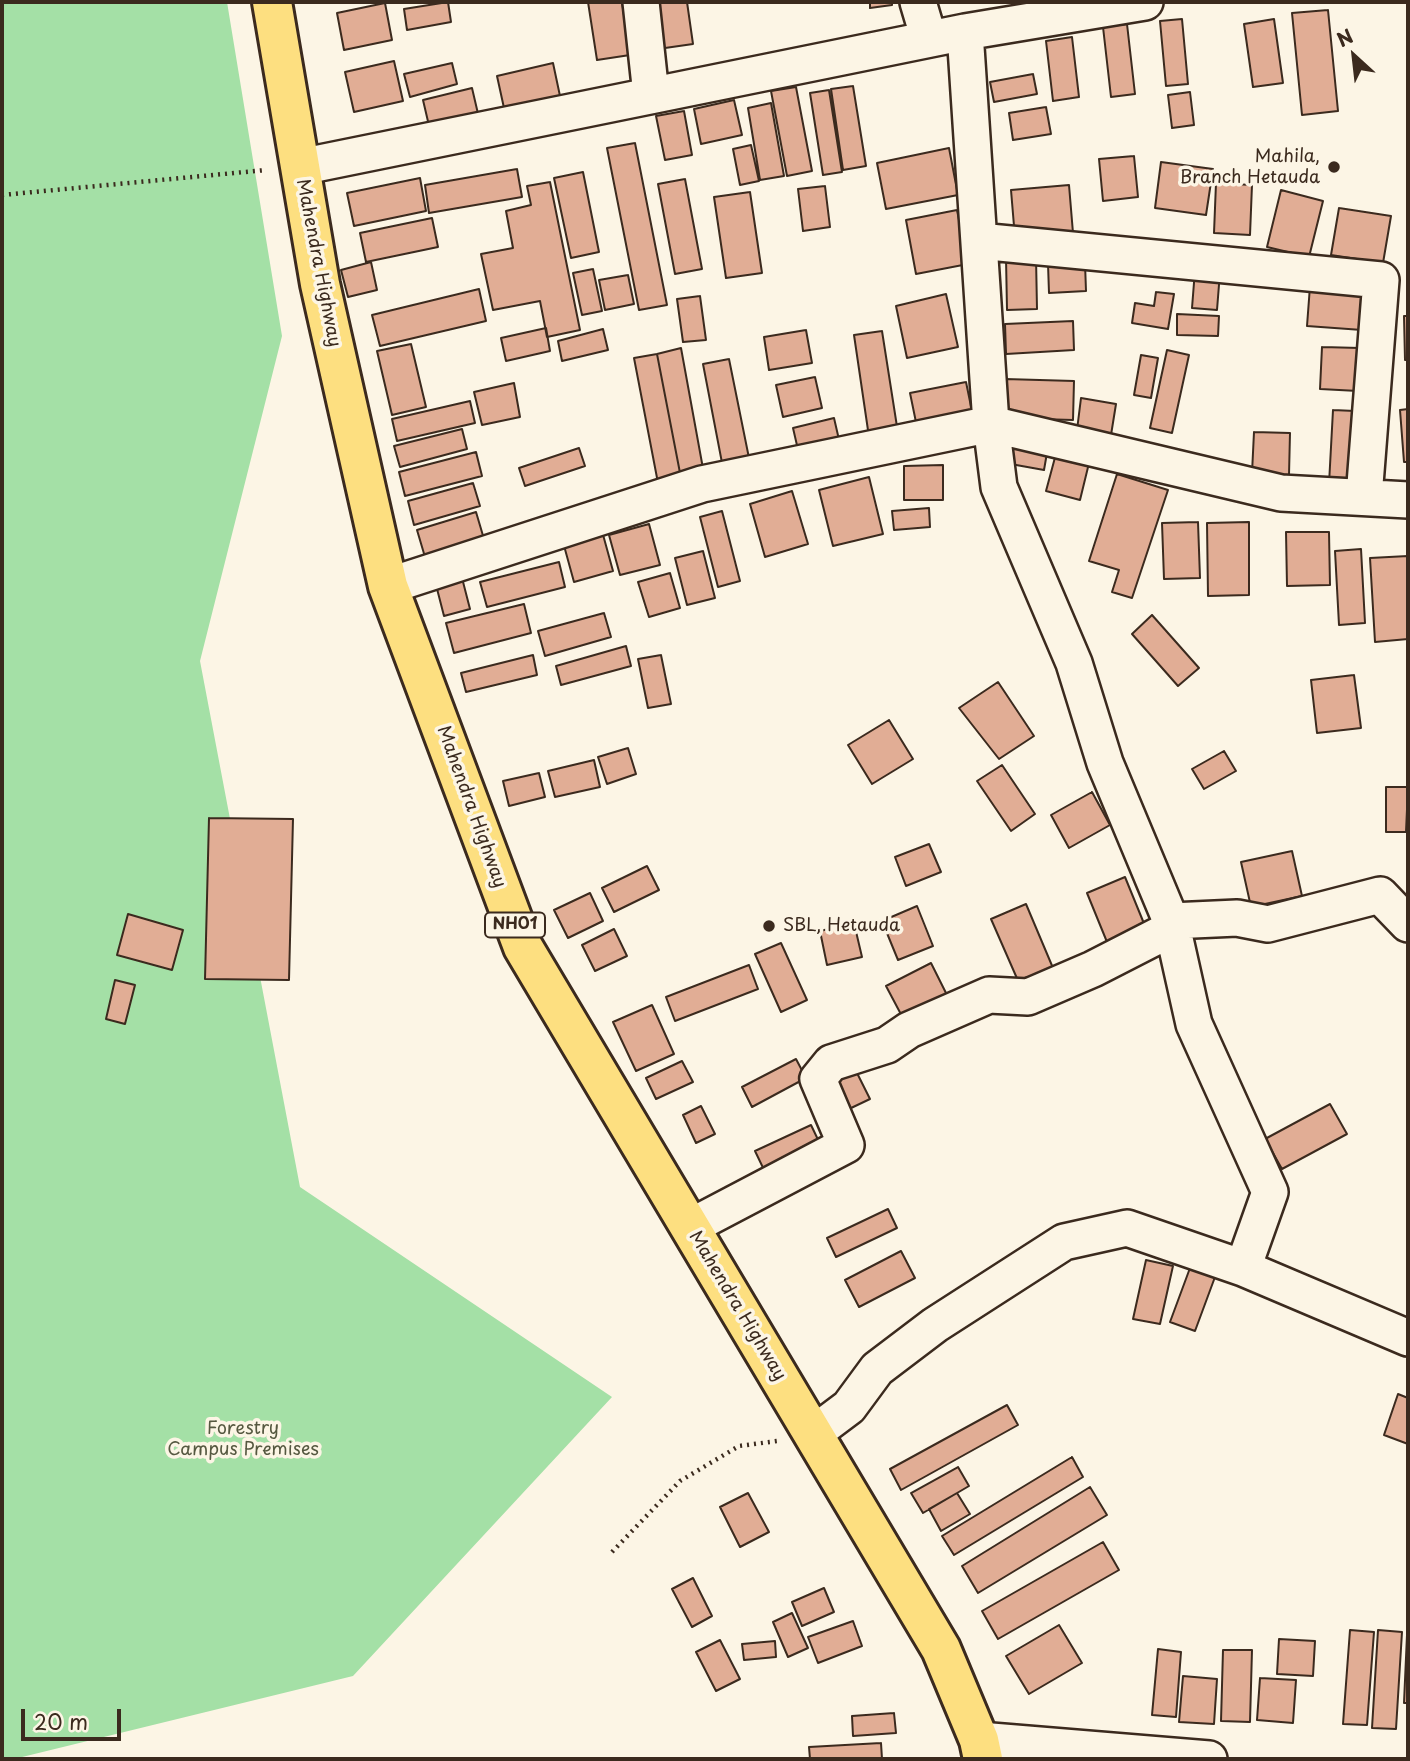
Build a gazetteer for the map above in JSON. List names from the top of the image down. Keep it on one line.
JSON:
{"streets":{"highway":["Mahendra Highway","NH01"]},"parks":["Forestry Campus Premises"],"places":["Mahila, Branch Hetauda","SBL, Hetauda"],"scale_bar":"20 m","north":"top left"}
